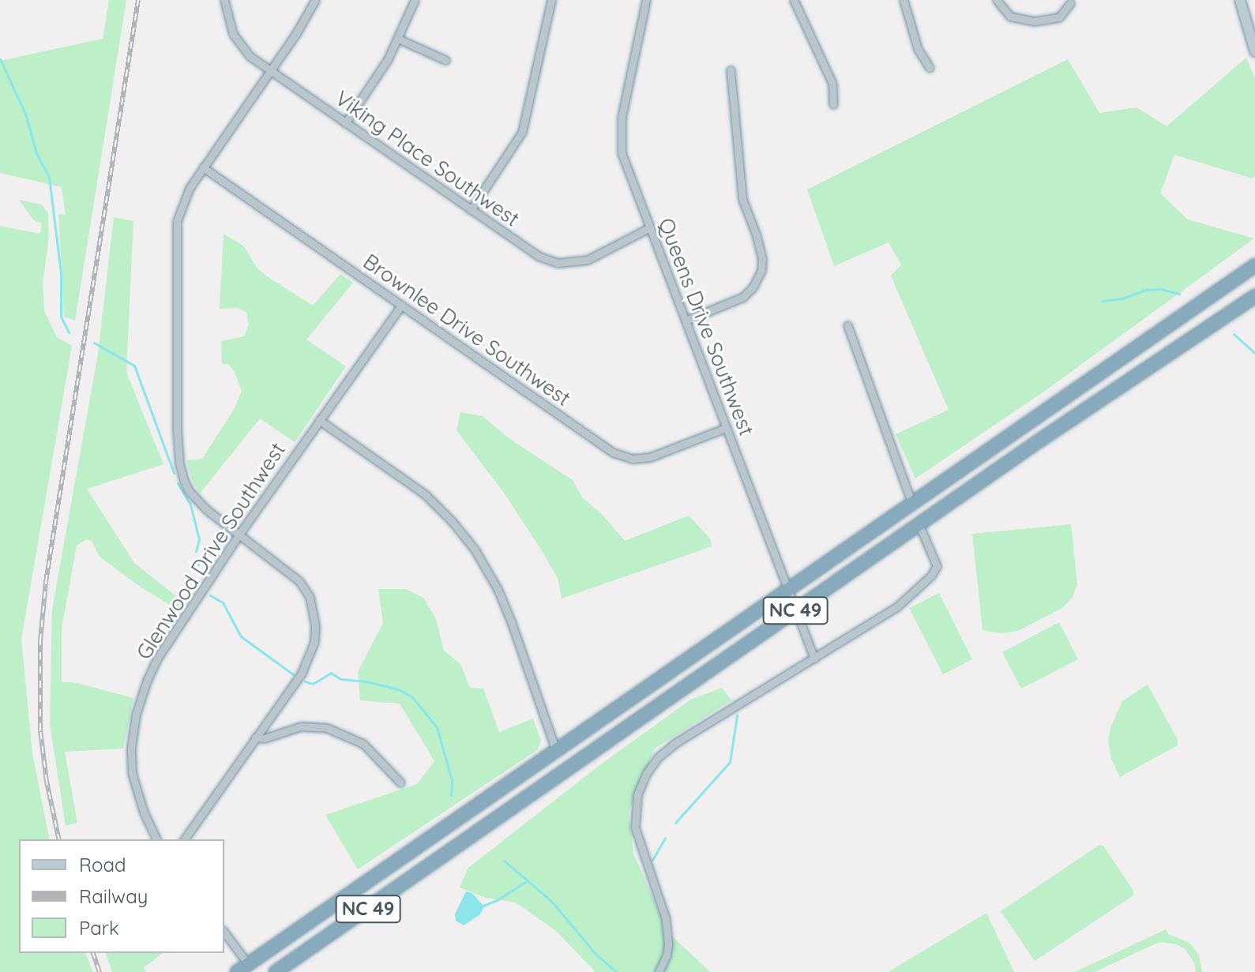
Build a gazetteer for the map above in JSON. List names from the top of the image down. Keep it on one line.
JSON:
{"streets":{"highway":["NC 49"],"street":["Viking Place Southwest","Queens Drive Southwest","Brownlee Drive Southwest","Glenwood Drive Southwest"]},"crossings":[["Viking Place Southwest","Queens Drive Southwest"],["Queens Drive Southwest","Brownlee Drive Southwest"],["Queens Drive Southwest","NC 49"],["Brownlee Drive Southwest","Glenwood Drive Southwest"]],"legend":["Road","Railway","Park"]}
